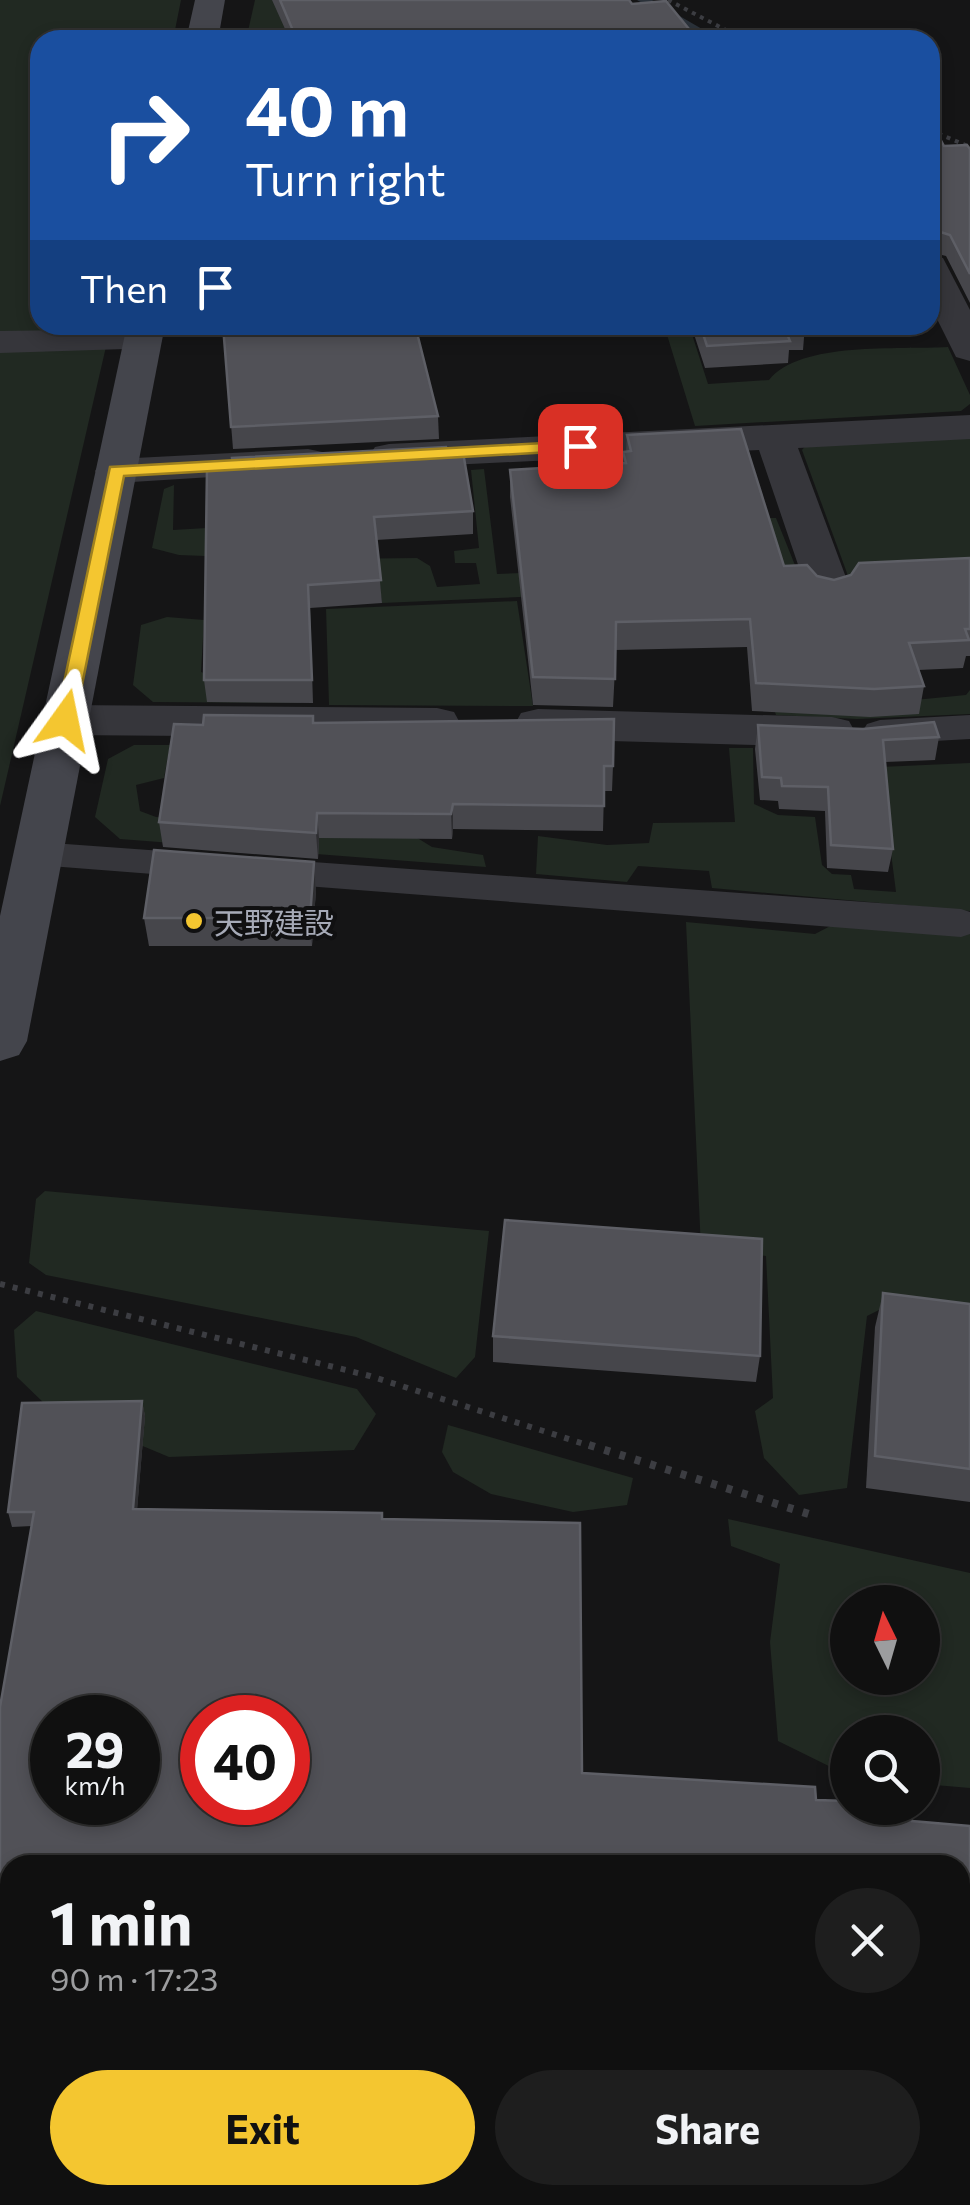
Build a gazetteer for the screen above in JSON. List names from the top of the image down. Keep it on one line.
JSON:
{"places":["天野建設"],"north":"top","page":{"turn":["40 m","Turn right"],"then":"Then","speed":"29 km/h","limit":"40","heading":["1 min","90 m · 17:23"],"buttons":["Exit","Share"]}}
